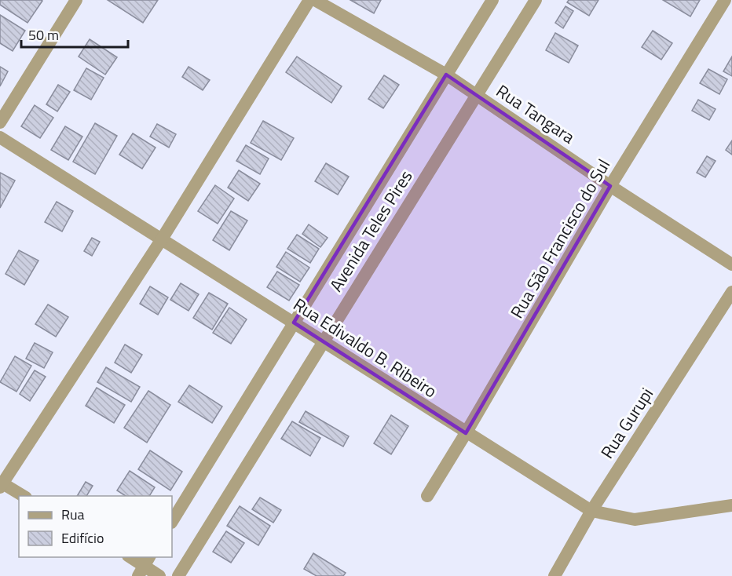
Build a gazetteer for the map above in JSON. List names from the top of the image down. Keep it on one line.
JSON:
{"streets":{"street":["Rua Tangara","Avenida Teles Pires","Rua São Francisco do Sul","Rua Edivaldo B. Ribeiro","Rua Gurupi"]},"crossings":[["Rua Tangara","Avenida Teles Pires"],["Rua Tangara","Rua São Francisco do Sul"],["Avenida Teles Pires","Rua Edivaldo B. Ribeiro"],["Rua São Francisco do Sul","Rua Edivaldo B. Ribeiro"],["Rua Edivaldo B. Ribeiro","Rua Gurupi"]],"legend":["Rua","Edifício"],"scale_bar":"50 m"}
